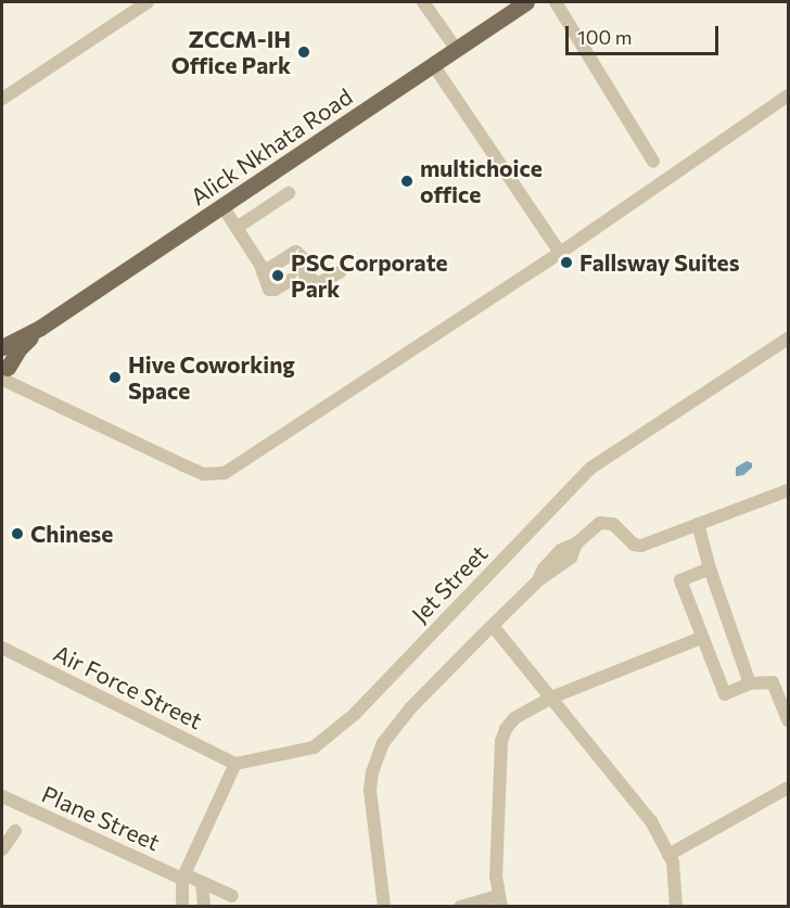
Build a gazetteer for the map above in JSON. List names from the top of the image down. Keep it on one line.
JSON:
{"streets":{"main road":["Alick Nkhata Road"],"street":["Jet Street","Air Force Street","Plane Street"]},"crossings":[["Jet Street","Air Force Street"]],"places":["ZCCM-IH Office Park","multichoice office","Fallsway Suites","PSC Corporate Park","Hive Coworking Space","Chinese"],"scale_bar":"100 m"}
